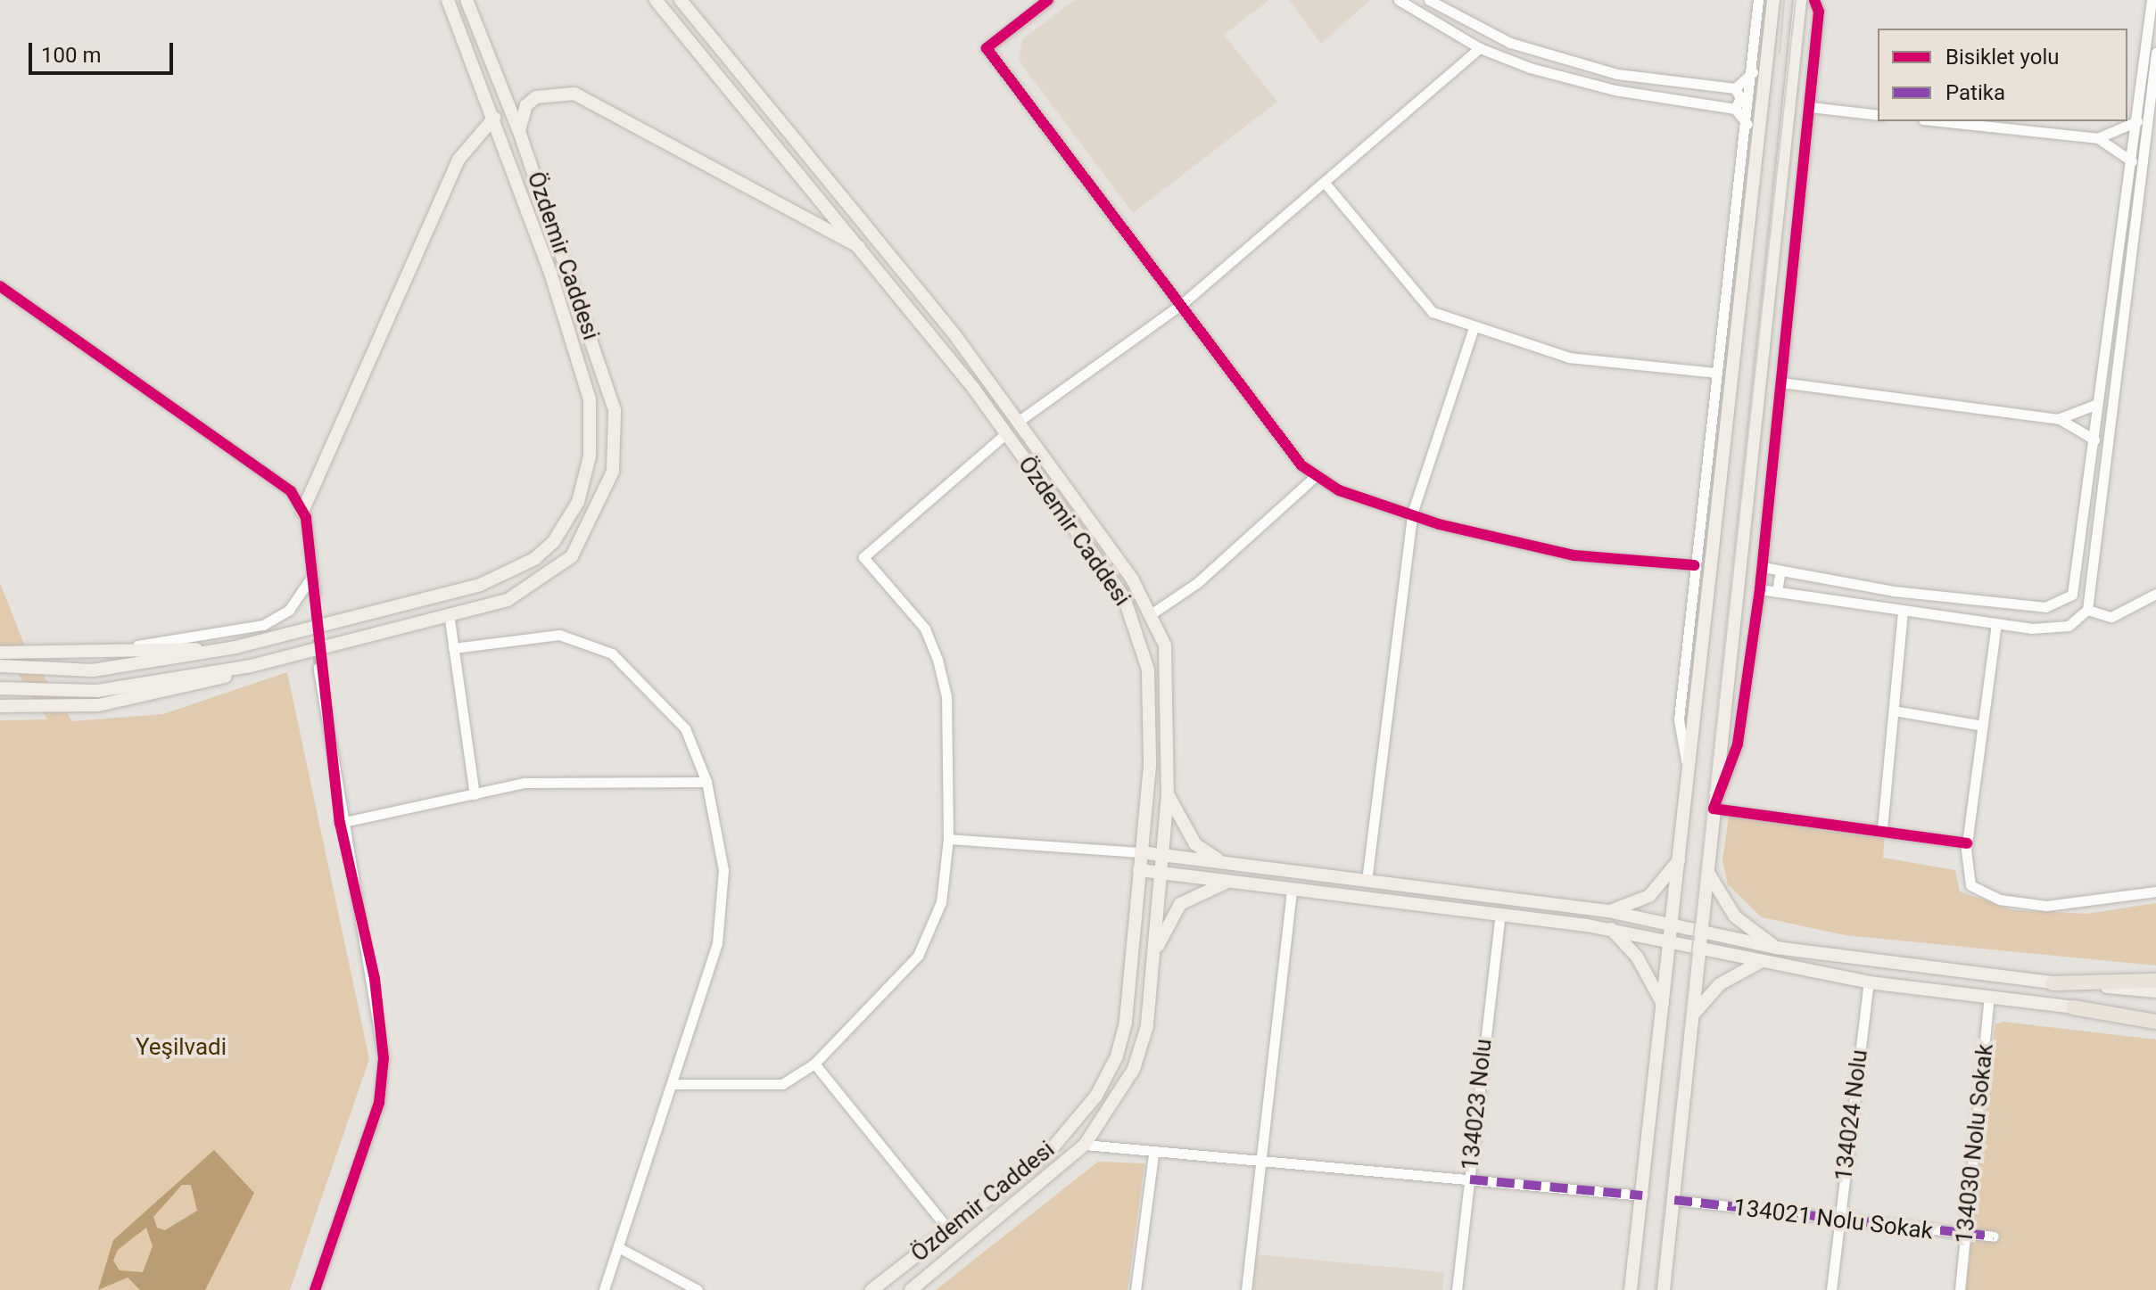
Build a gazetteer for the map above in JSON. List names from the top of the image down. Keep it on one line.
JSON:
{"streets":{"main road":["Özdemir Caddesi"],"street":["134023 Nolu","134024 Nolu","134030 Nolu Sokak","134021 Nolu Sokak"]},"crossings":[["134024 Nolu","134021 Nolu Sokak"],["134030 Nolu Sokak","134021 Nolu Sokak"]],"parks":["Yeşilvadi"],"legend":["Bisiklet yolu","Patika"],"scale_bar":"100 m"}
